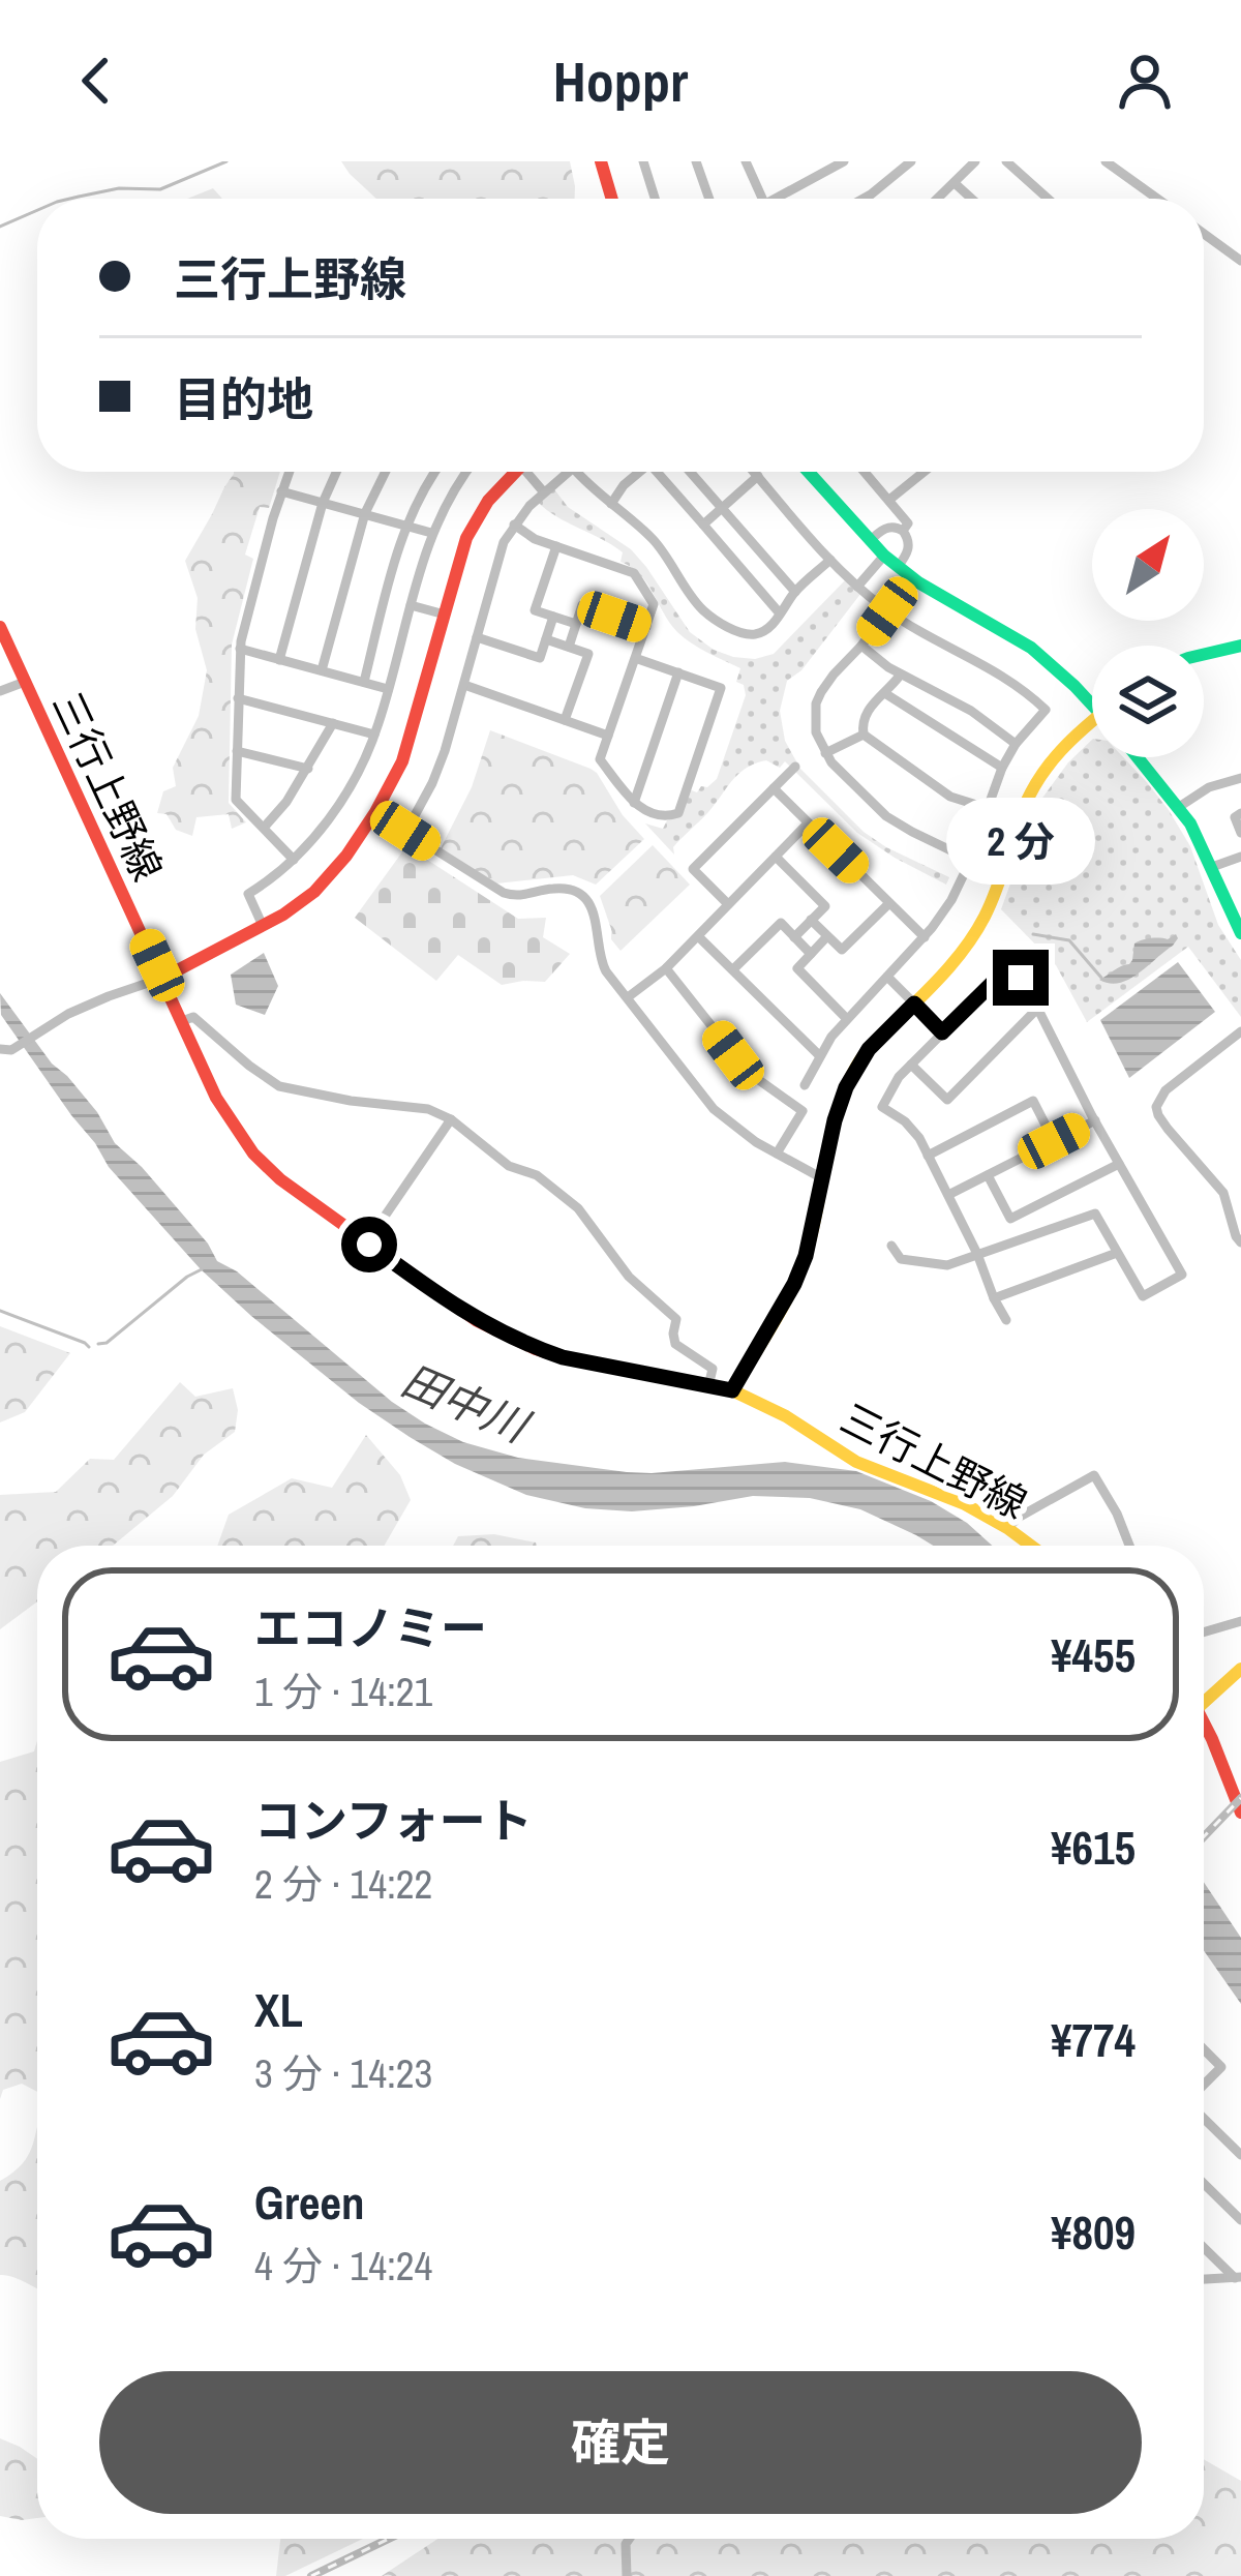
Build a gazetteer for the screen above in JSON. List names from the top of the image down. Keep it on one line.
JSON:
{"streets":{"street":["三行上野線"]},"water":["田中川"],"north":"top right","page":{"header":"Hoppr","banner":["三行上野線","目的地"],"bubble":"2 分","list":[{"name":"エコノミー","note":"1 分 · 14:21","value":"¥455"},{"name":"コンフォート","note":"2 分 · 14:22","value":"¥615"},{"name":"XL","note":"3 分 · 14:23","value":"¥774"},{"name":"Green","note":"4 分 · 14:24","value":"¥809"}],"buttons":"確定"}}
